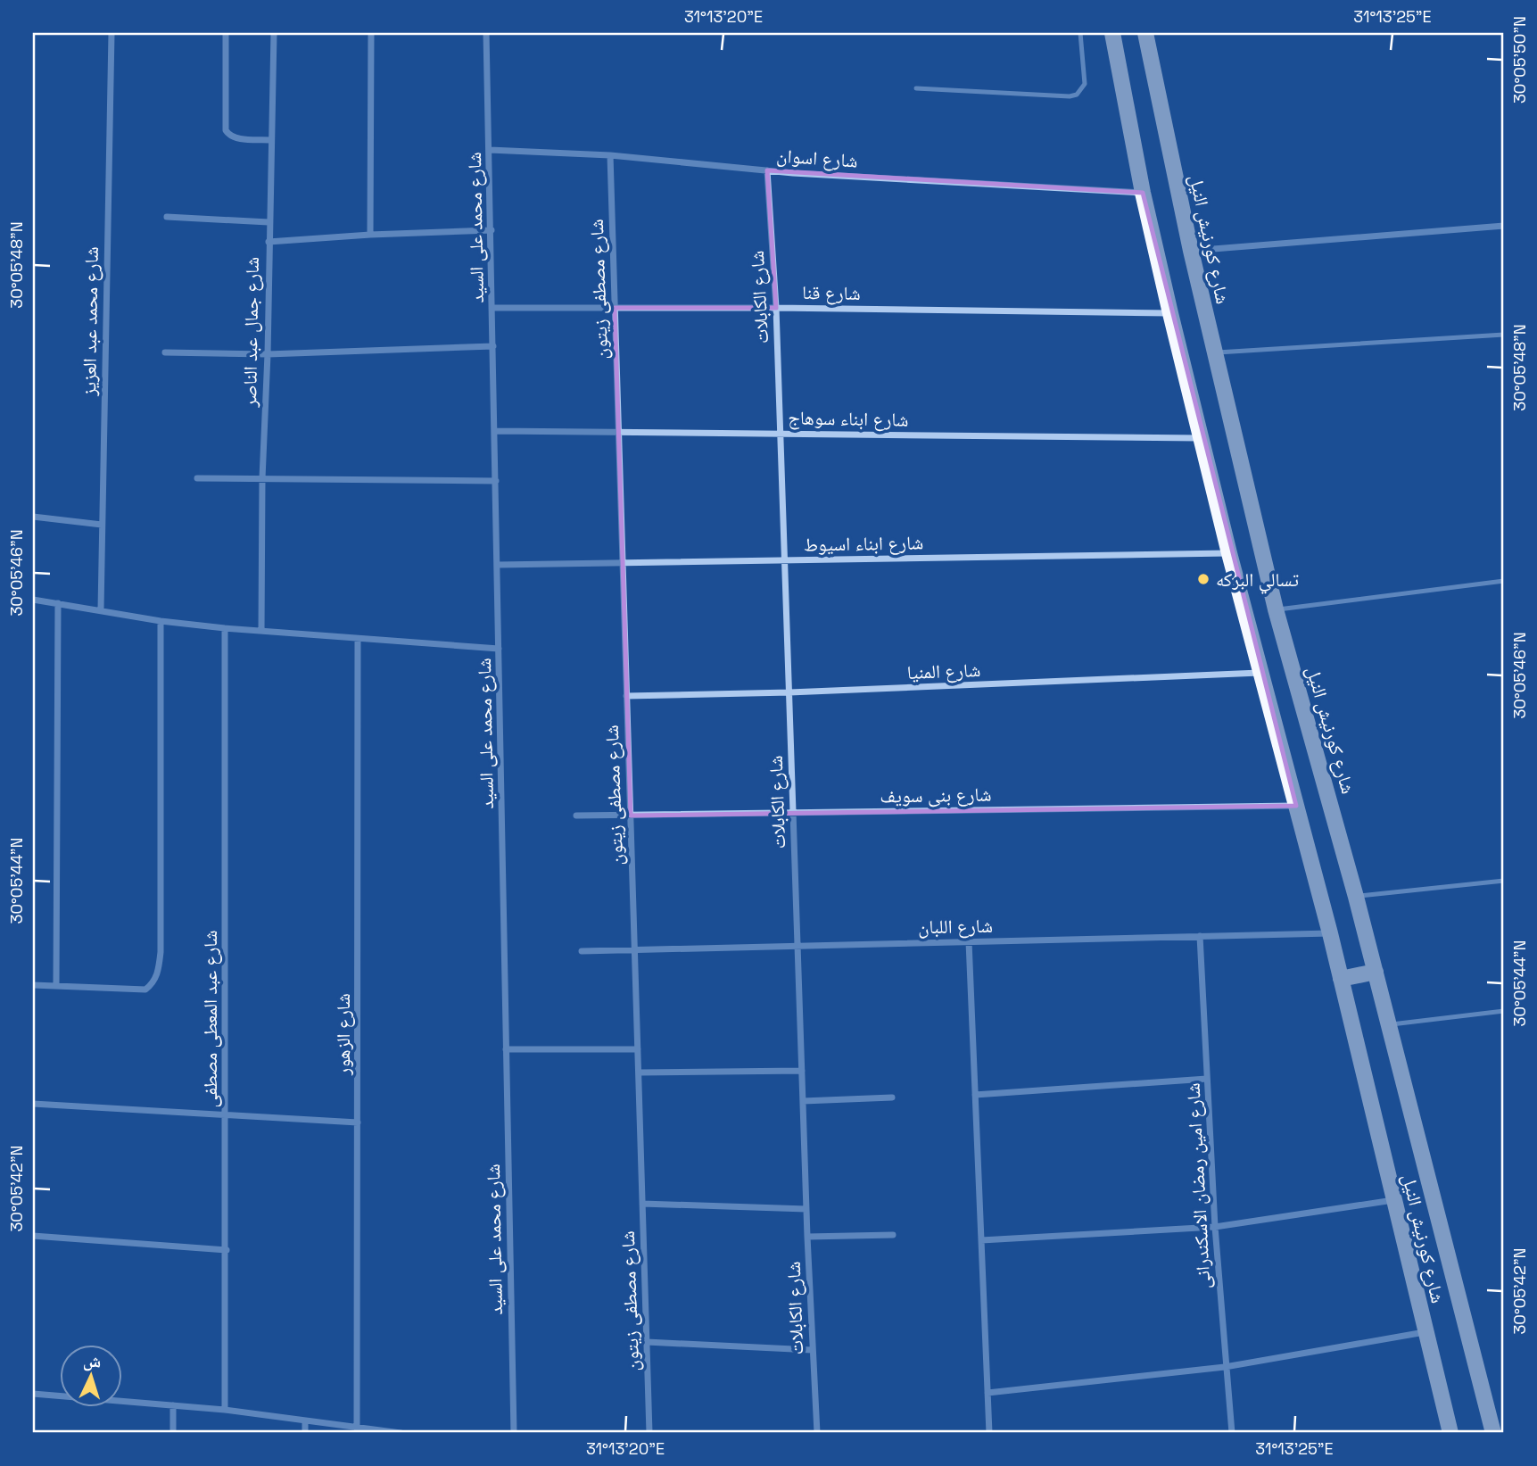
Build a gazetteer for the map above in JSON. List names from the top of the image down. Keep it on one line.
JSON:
{"streets":{"main road":["شارع كورنيش النيل"],"street":["شارع اسوان","شارع محمد على السيد","شارع مصطفى زيتون","شارع قنا","شارع الكابلات","شارع محمد عبد العزيز","شارع جمال عبد الناصر","شارع ابناء سوهاج","شارع ابناء اسيوط","شارع المنيا","شارع بنى سويف","شارع اللبان","شارع عبد المعطى مصطفى","شارع الزهور","شارع امين رمضان الاسكندرانى"]},"crossings":[["شارع اسوان","شارع محمد على السيد"],["شارع اسوان","شارع كورنيش النيل"],["شارع اسوان","شارع مصطفى زيتون"],["شارع اسوان","شارع الكابلات"],["شارع محمد على السيد","شارع قنا"],["شارع محمد على السيد","شارع ابناء سوهاج"],["شارع محمد على السيد","شارع ابناء اسيوط"],["شارع كورنيش النيل","شارع قنا"],["شارع كورنيش النيل","شارع ابناء سوهاج"],["شارع كورنيش النيل","شارع ابناء اسيوط"],["شارع كورنيش النيل","شارع المنيا"],["شارع كورنيش النيل","شارع بنى سويف"],["شارع كورنيش النيل","شارع اللبان"],["شارع مصطفى زيتون","شارع قنا"],["شارع مصطفى زيتون","شارع ابناء سوهاج"],["شارع مصطفى زيتون","شارع ابناء اسيوط"],["شارع مصطفى زيتون","شارع المنيا"],["شارع مصطفى زيتون","شارع بنى سويف"],["شارع مصطفى زيتون","شارع اللبان"],["شارع قنا","شارع الكابلات"],["شارع الكابلات","شارع ابناء سوهاج"],["شارع الكابلات","شارع ابناء اسيوط"],["شارع الكابلات","شارع المنيا"],["شارع الكابلات","شارع بنى سويف"],["شارع الكابلات","شارع اللبان"],["شارع اللبان","شارع امين رمضان الاسكندرانى"]],"places":["تسالي البركه"],"north":"top","coordinates":["31°13'20\"E","31°13'25\"E","30°05'50\"N","30°05'48\"N","30°05'46\"N","30°05'44\"N","30°05'42\"N"]}
